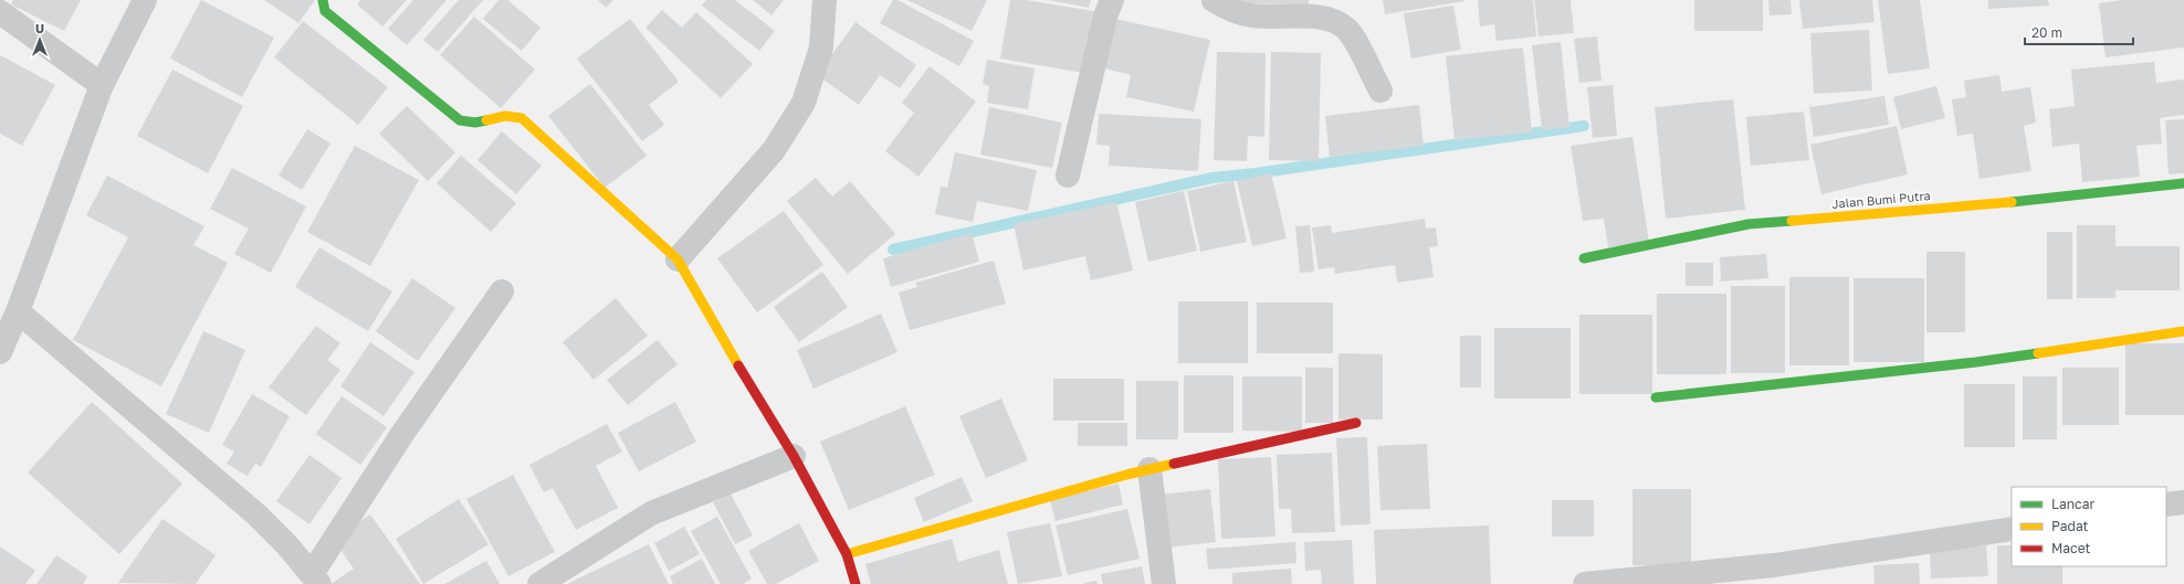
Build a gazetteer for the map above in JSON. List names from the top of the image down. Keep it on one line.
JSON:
{"streets":{"street":["Jalan Bumi Putra"]},"legend":["Lancar","Padat","Macet"],"scale_bar":"20 m","north":"top"}
